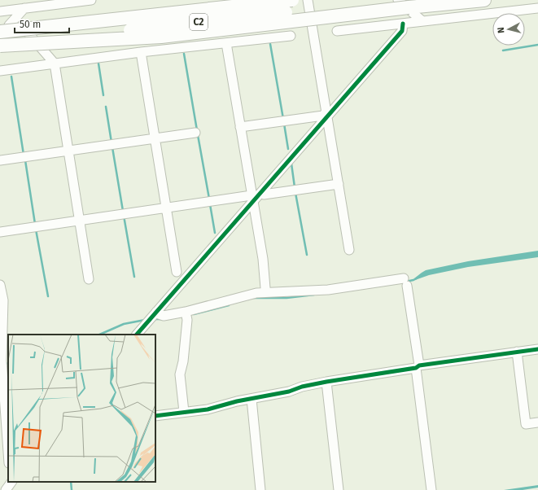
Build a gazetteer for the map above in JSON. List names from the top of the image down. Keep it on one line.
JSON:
{"streets":{"highway":["C2"]},"scale_bar":"50 m","north":"left"}
